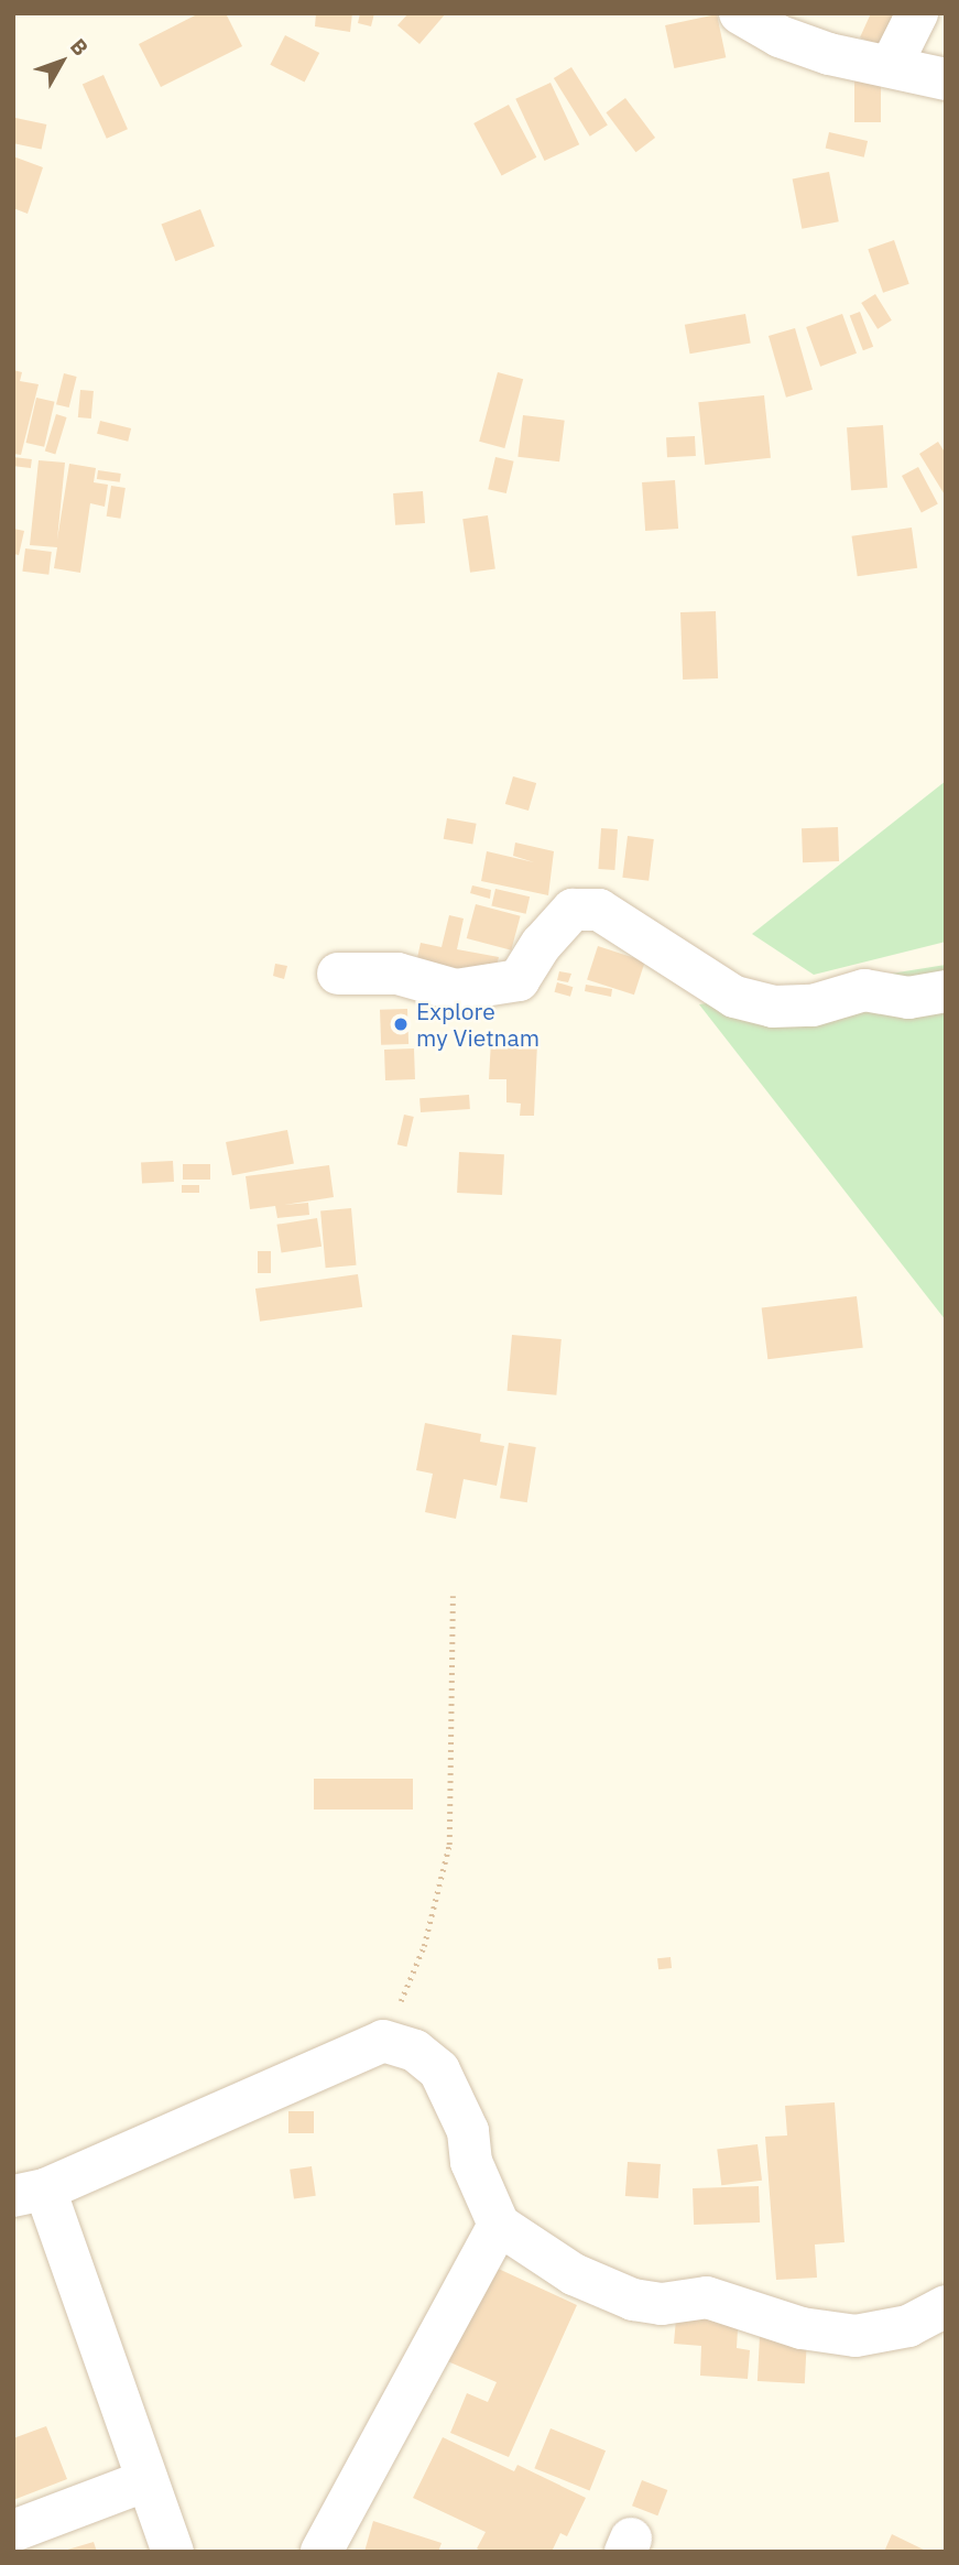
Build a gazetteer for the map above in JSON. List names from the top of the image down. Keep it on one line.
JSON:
{"places":["Explore my Vietnam"],"north":"top right"}
